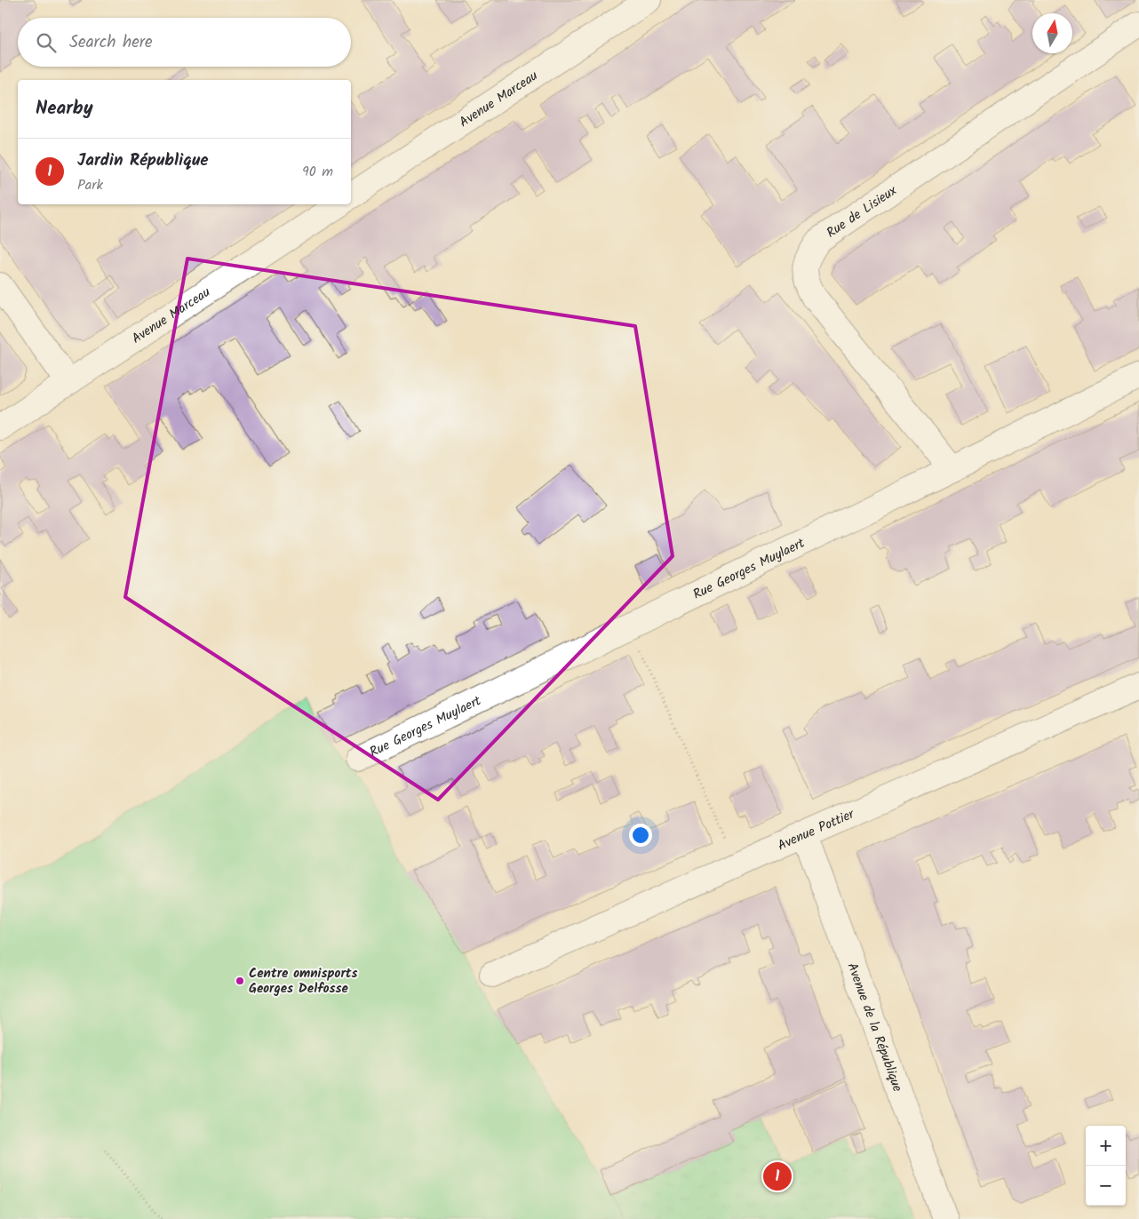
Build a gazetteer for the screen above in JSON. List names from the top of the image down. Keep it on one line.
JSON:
{"streets":{"street":["Avenue Marceau","Rue de Lisieux","Rue Georges Muylaert","Avenue Pottier","Avenue de la République"]},"crossings":[["Rue de Lisieux","Rue Georges Muylaert"],["Avenue Pottier","Avenue de la République"]],"places":["Centre omnisports Georges Delfosse"],"north":"top","page":{"search":"Search here","heading":"Nearby","list":[{"mark":"1","name":"Jardin République","note":"Park","value":"90 m"}],"map_buttons":["+","−"],"pins":"1"}}
